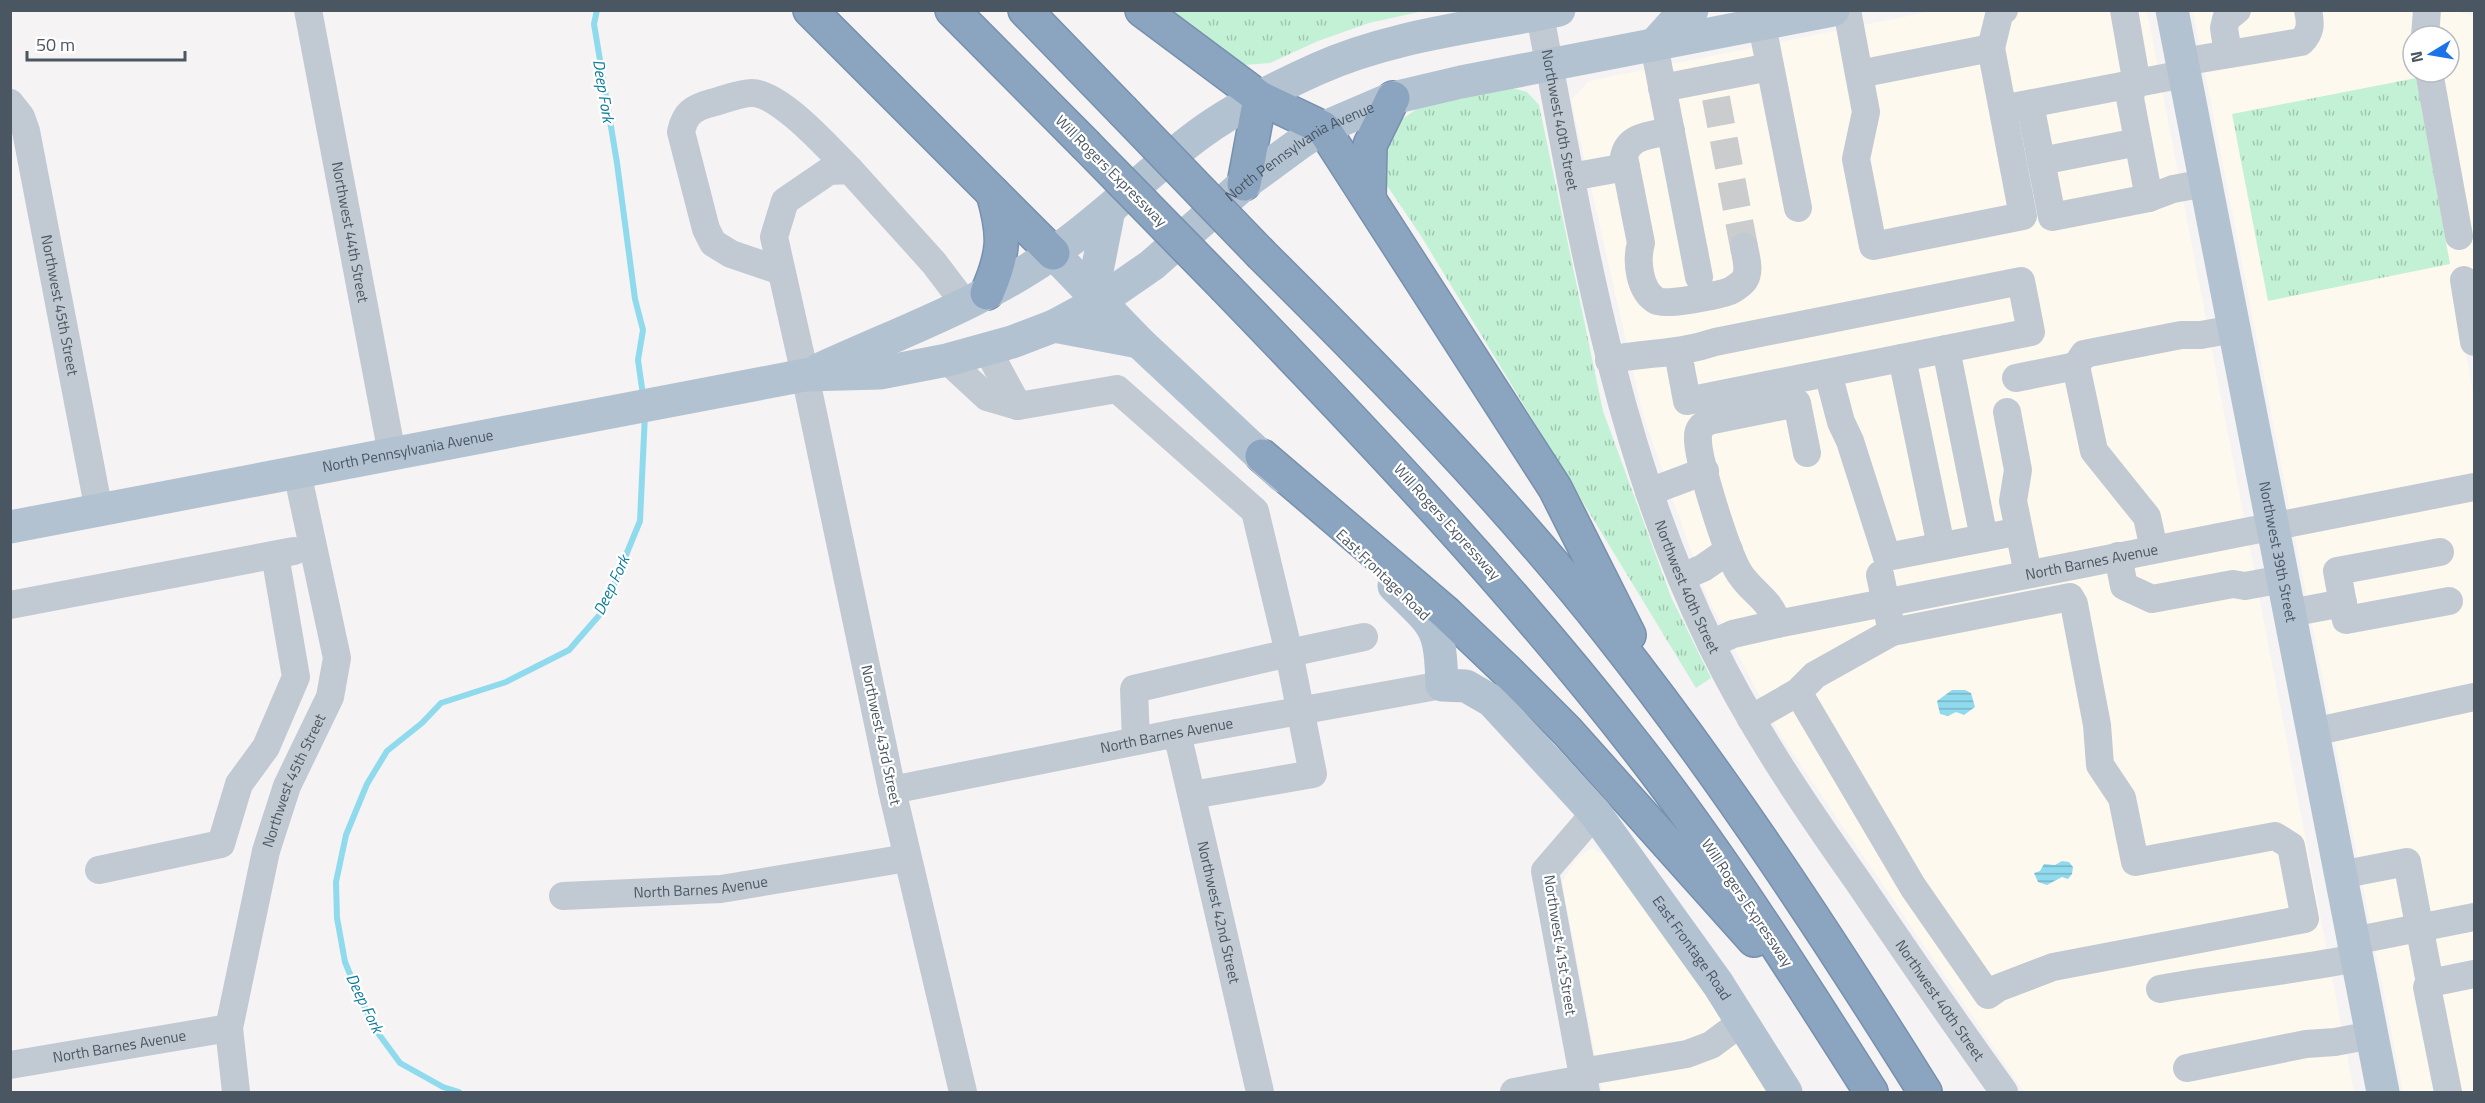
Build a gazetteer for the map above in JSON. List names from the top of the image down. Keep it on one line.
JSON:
{"streets":{"highway":["Will Rogers Expressway"],"main road":["North Pennsylvania Avenue","Northwest 39th Street","East Frontage Road"],"street":["Northwest 40th Street","Northwest 44th Street","Northwest 45th Street","North Barnes Avenue","Northwest 43rd Street","Northwest 42nd Street","Northwest 41st Street"]},"crossings":[["Northwest 40th Street","North Pennsylvania Avenue"],["Northwest 40th Street","North Barnes Avenue"],["North Pennsylvania Avenue","Northwest 44th Street"],["North Pennsylvania Avenue","Northwest 45th Street"],["North Pennsylvania Avenue","East Frontage Road"],["North Pennsylvania Avenue","Northwest 43rd Street"],["Northwest 45th Street","North Barnes Avenue"],["Northwest 39th Street","North Barnes Avenue"],["North Barnes Avenue","East Frontage Road"],["North Barnes Avenue","Northwest 43rd Street"],["North Barnes Avenue","Northwest 42nd Street"],["East Frontage Road","Northwest 41st Street"]],"water":["Deep Fork"],"scale_bar":"50 m","north":"left"}
